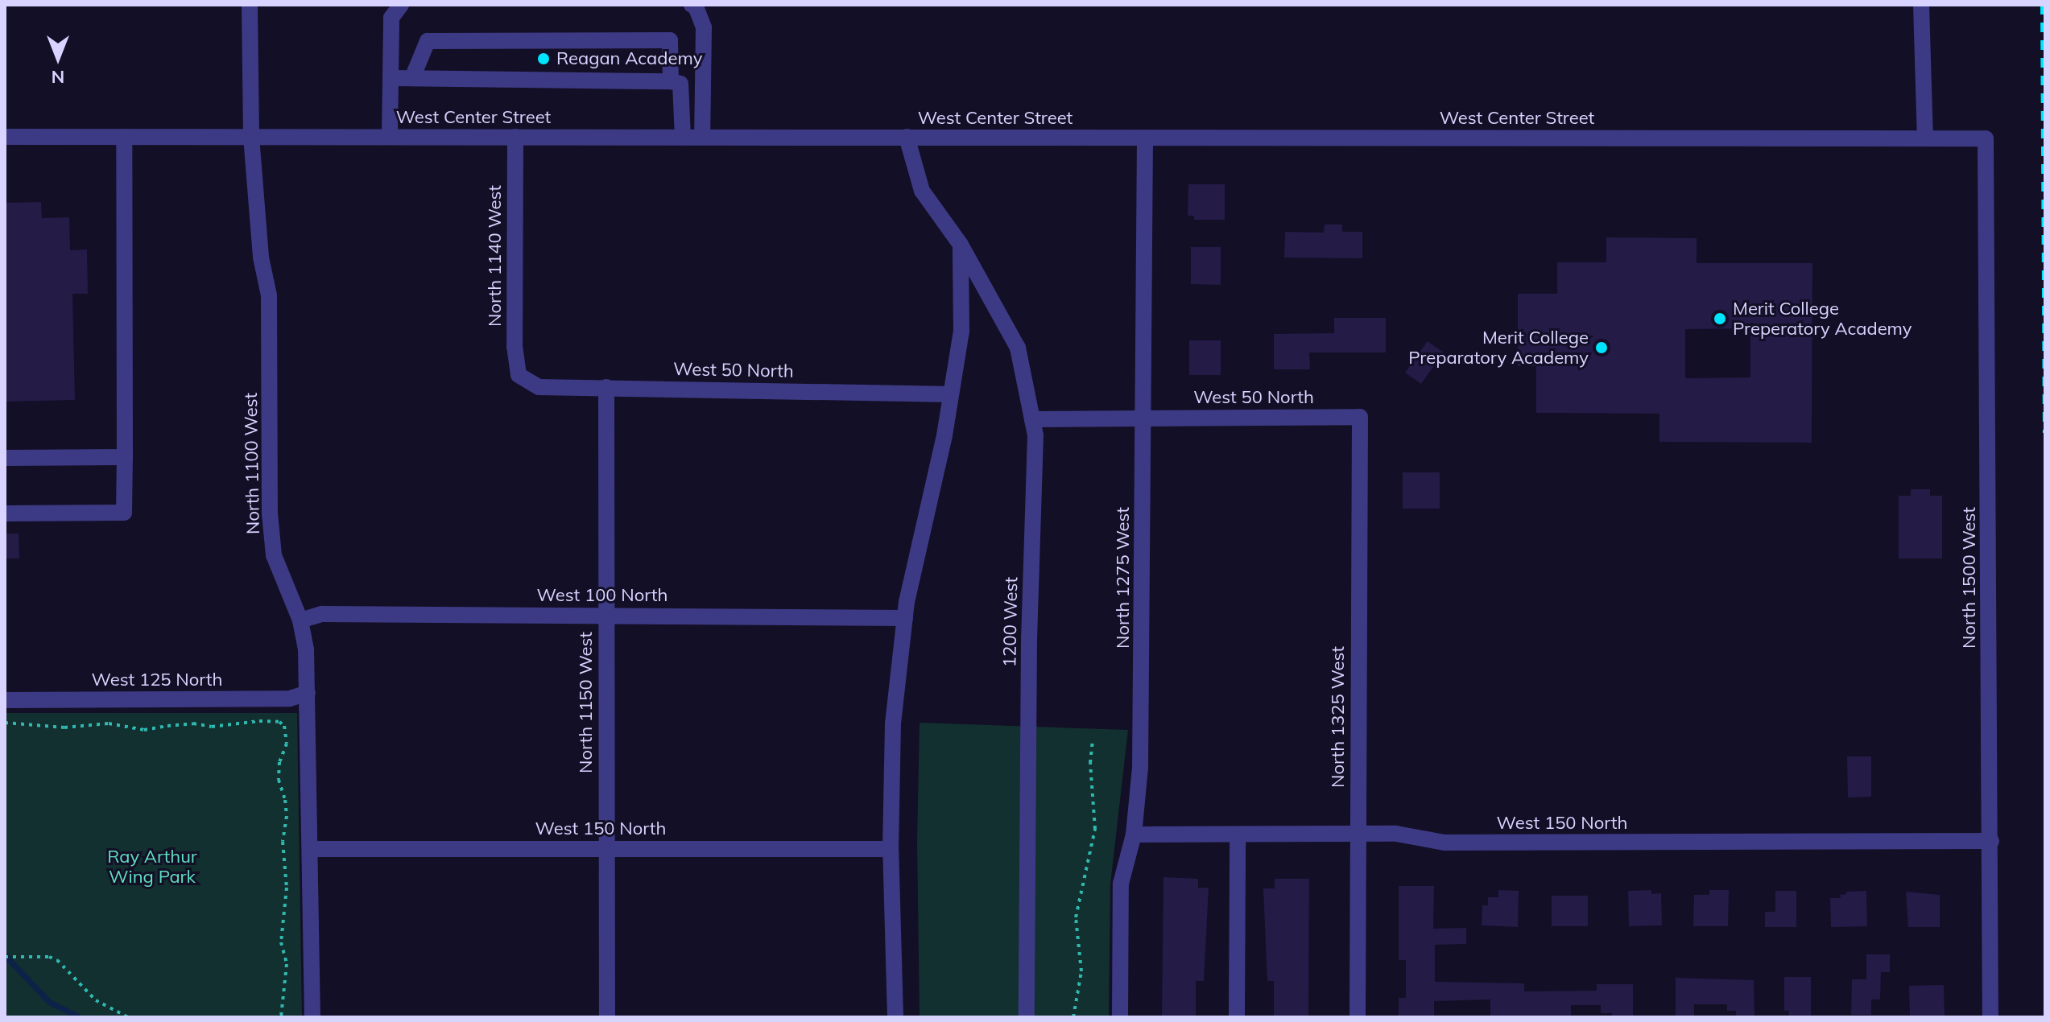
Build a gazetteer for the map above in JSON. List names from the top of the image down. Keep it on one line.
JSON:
{"streets":{"street":["West Center Street","North 1140 West","West 50 North","North 1100 West","North 1275 West","North 1500 West","West 100 North","1200 West","West 125 North","North 1150 West","North 1325 West","West 150 North"]},"crossings":[["West Center Street","North 1140 West"],["West Center Street","North 1100 West"],["West Center Street","North 1275 West"],["West Center Street","North 1500 West"],["West Center Street","1200 West"],["North 1140 West","West 50 North"],["West 50 North","North 1275 West"],["West 50 North","1200 West"],["West 50 North","North 1150 West"],["West 50 North","North 1325 West"],["North 1100 West","West 100 North"],["North 1100 West","West 125 North"],["North 1100 West","West 150 North"],["North 1275 West","West 150 North"],["North 1500 West","West 150 North"],["West 100 North","North 1150 West"],["North 1150 West","West 150 North"],["North 1325 West","West 150 North"]],"parks":["Ray Arthur Wing Park"],"places":["Reagan Academy","Merit College Preperatory Academy","Merit College Preparatory Academy"],"north":"bottom"}
